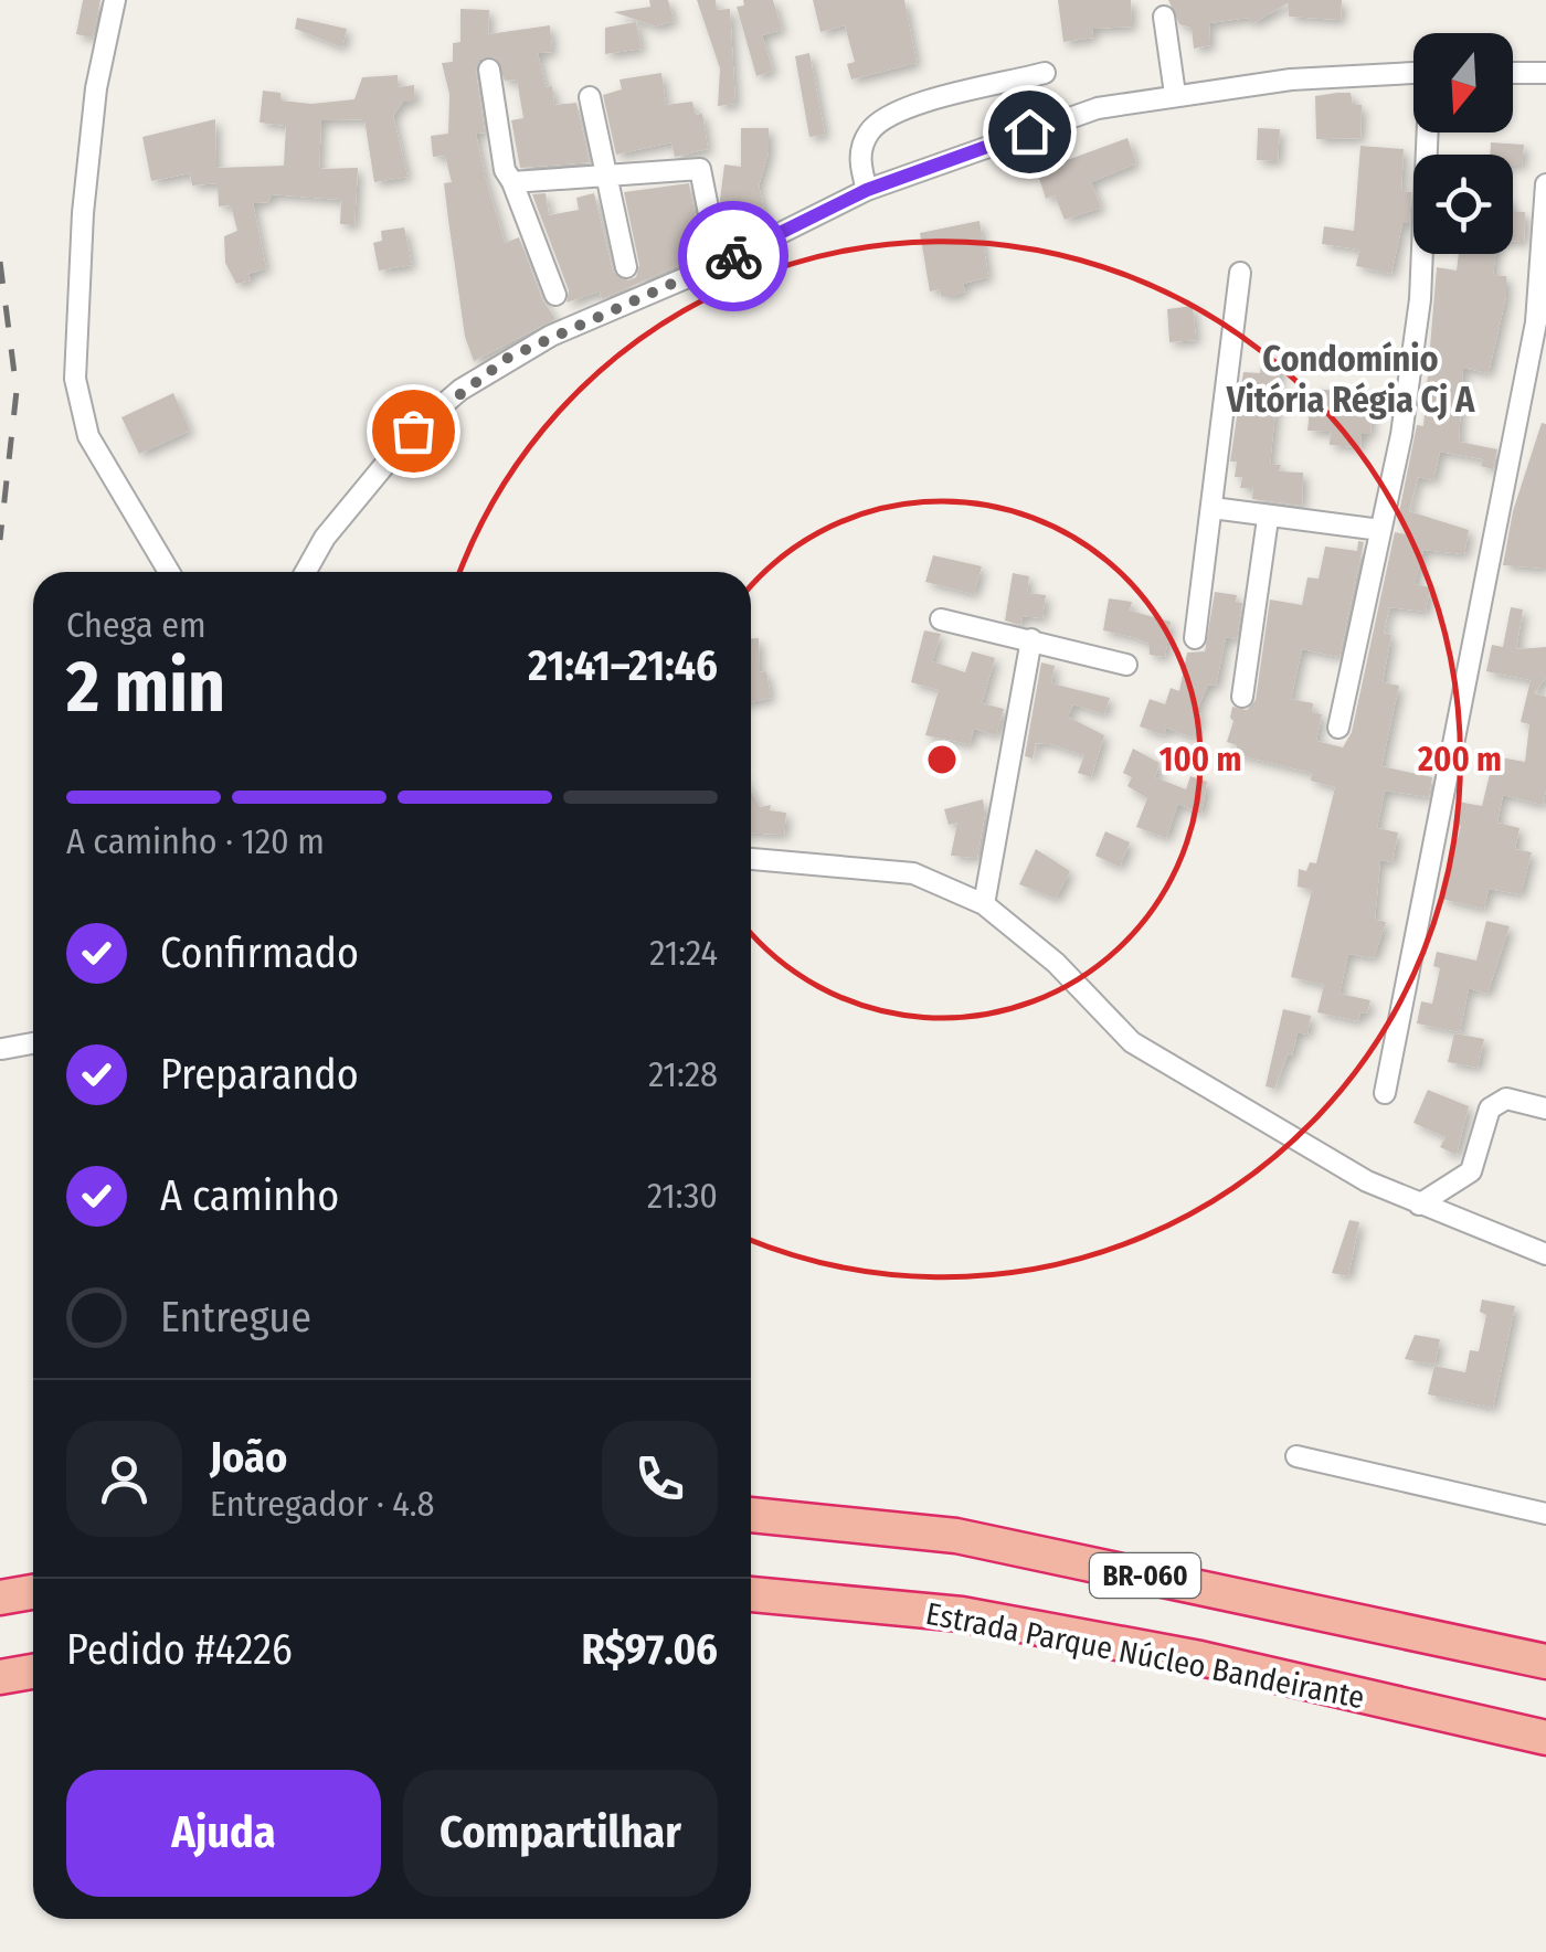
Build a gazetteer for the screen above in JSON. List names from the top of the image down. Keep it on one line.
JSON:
{"streets":{"highway":["BR-060","Estrada Parque Núcleo Bandeirante"]},"districts":["Condomínio Vitória Régia Cj A"],"north":"bottom","page":{"heading":["2 min","Chega em","21:41–21:46"],"panel":["João","Entregador · 4.8","Pedido #4226","R$97.06"],"bar":"A caminho · 120 m","list":[["Confirmado","21:24"],["Preparando","21:28"],["A caminho","21:30"],"Entregue"],"buttons":["Ajuda","Compartilhar"]},"rings":["100 m","200 m"]}
